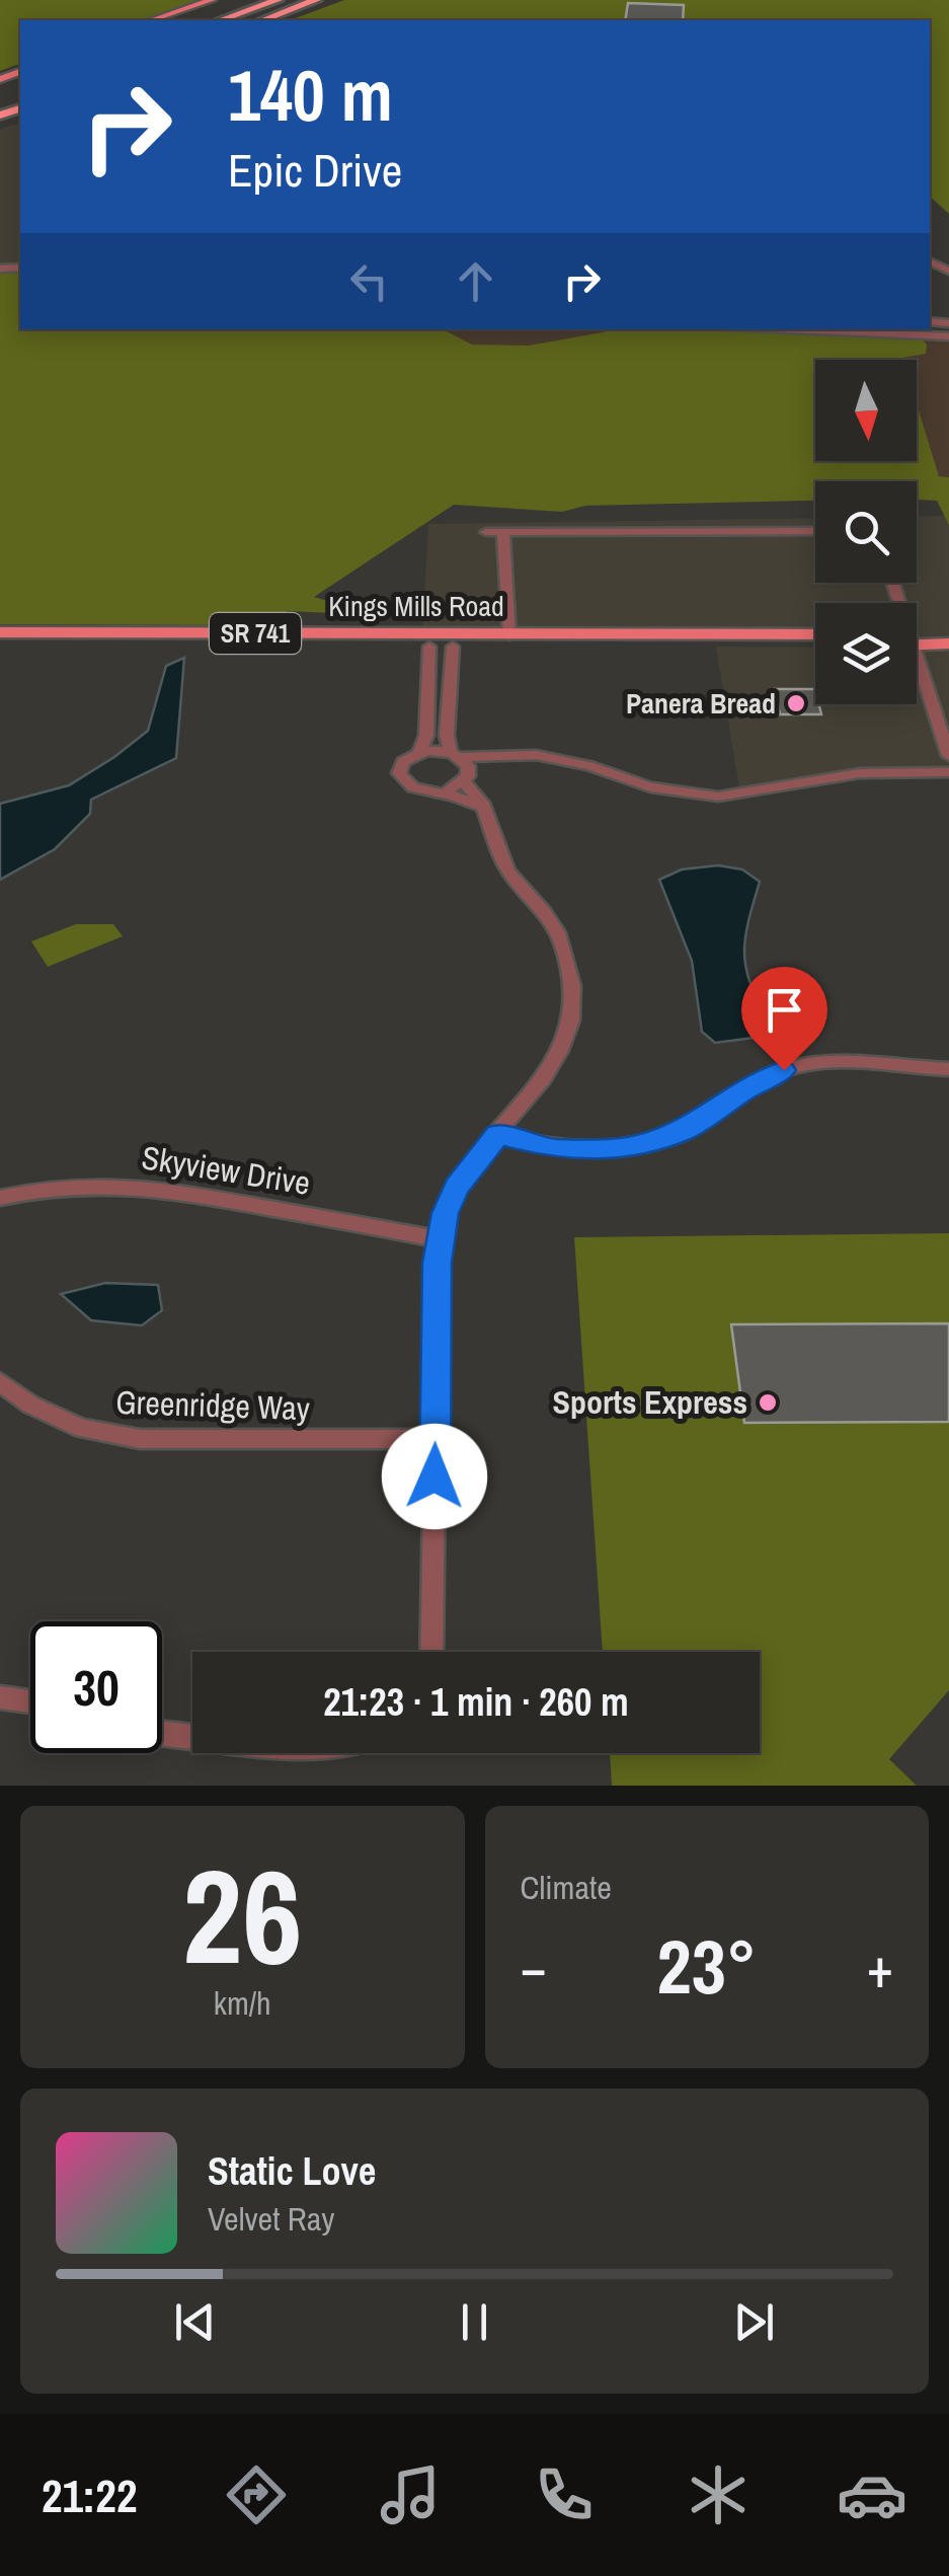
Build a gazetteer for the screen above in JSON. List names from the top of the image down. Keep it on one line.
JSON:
{"streets":{"main road":["Kings Mills Road","SR 741"],"street":["Skyview Drive","Greenridge Way"]},"places":["Panera Bread","Sports Express"],"north":"bottom","page":{"turn":["140 m","Epic Drive"],"limit":"30","trip":"21:23 · 1 min · 260 m","tile":[["26","km/h"],"Climate"],"heat":["−","23°","+"],"song":["Static Love","Velvet Ray"],"tabs":"21:22"}}
